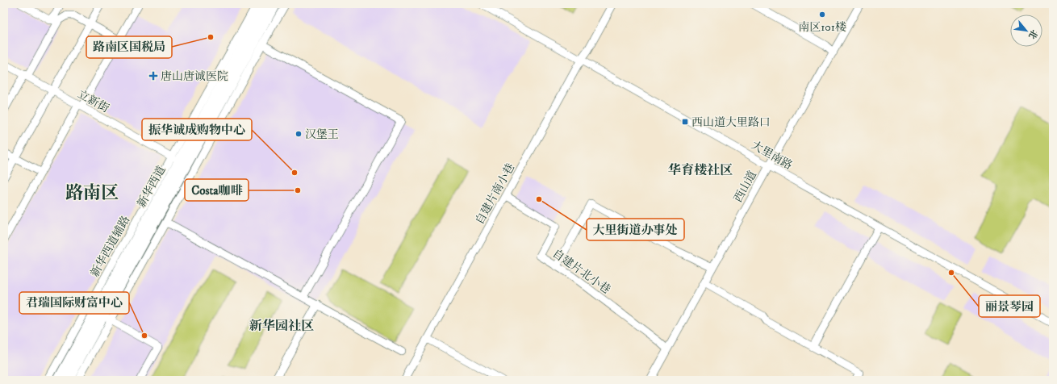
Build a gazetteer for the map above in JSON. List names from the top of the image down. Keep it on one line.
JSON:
{"streets":{"main road":["新华西道"],"street":["立新街","大里南路","西山道","自建片南小巷","新华西道辅路","自建片北小巷"]},"crossings":[["立新街","新华西道辅路"],["大里南路","西山道"],["大里南路","自建片南小巷"],["西山道","自建片北小巷"],["自建片南小巷","自建片北小巷"]],"districts":["华育楼社区","路南区","新华园社区"],"places":{"other":["南区101楼","路南区国税局","汉堡王","振华诚成购物中心","Costa咖啡","大里街道办事处","丽景琴园","君瑞国际财富中心"],"health":["唐山唐诚医院"],"transit":["西山道大里路口"]},"north":"bottom right"}
